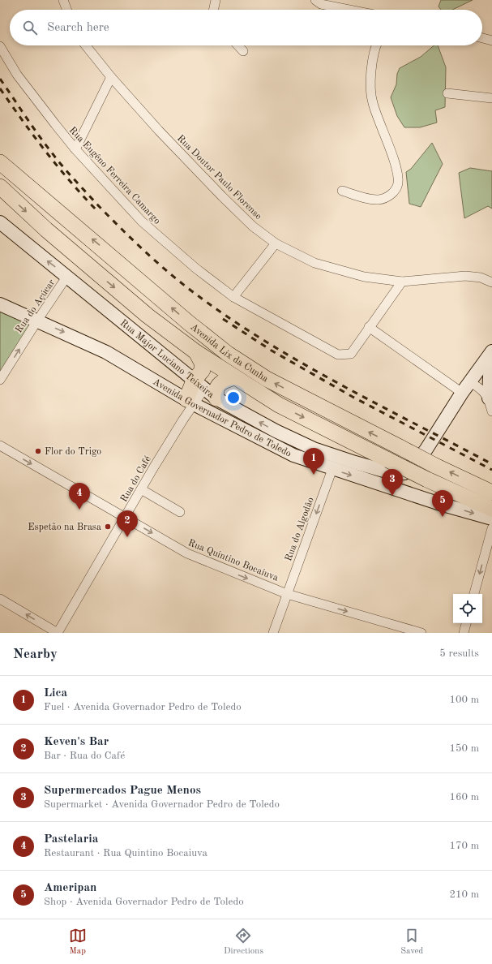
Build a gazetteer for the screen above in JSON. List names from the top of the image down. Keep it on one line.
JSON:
{"streets":{"highway":["Avenida Lix da Cunha"],"main road":["Rua Major Luciano Teixeira","Avenida Governador Pedro de Toledo"],"street":["Rua Eugêno Ferreira Camargo","Rua Doutor Paulo Florense","Rua do Açúcar","Rua do Café","Rua do Algodão","Rua Quintino Bocaiuva"]},"crossings":[["Rua do Açúcar","Rua Major Luciano Teixeira"],["Rua do Açúcar","Avenida Governador Pedro de Toledo"],["Rua Major Luciano Teixeira","Avenida Governador Pedro de Toledo"],["Avenida Governador Pedro de Toledo","Rua do Café"],["Avenida Governador Pedro de Toledo","Rua do Algodão"],["Rua do Café","Rua Quintino Bocaiuva"],["Rua do Algodão","Rua Quintino Bocaiuva"]],"one_way":["Rua do Açúcar","Rua Major Luciano Teixeira","Avenida Governador Pedro de Toledo","Rua do Algodão","Rua Quintino Bocaiuva"],"places":["Flor do Trigo","Espetão na Brasa"],"page":{"search":"Search here","pins":["1","3","4","5","2"],"heading":["Nearby","5 results"],"list":[{"mark":"1","name":"Lica","note":"Fuel · Avenida Governador Pedro de Toledo","value":"100 m"},{"mark":"2","name":"Keven's Bar","note":"Bar · Rua do Café","value":"150 m"},{"mark":"3","name":"Supermercados Pague Menos","note":"Supermarket · Avenida Governador Pedro de Toledo","value":"160 m"},{"mark":"4","name":"Pastelaria","note":"Restaurant · Rua Quintino Bocaiuva","value":"170 m"},{"mark":"5","name":"Ameripan","note":"Shop · Avenida Governador Pedro de Toledo","value":"210 m"}],"nav":["Map","Directions","Saved"]}}
